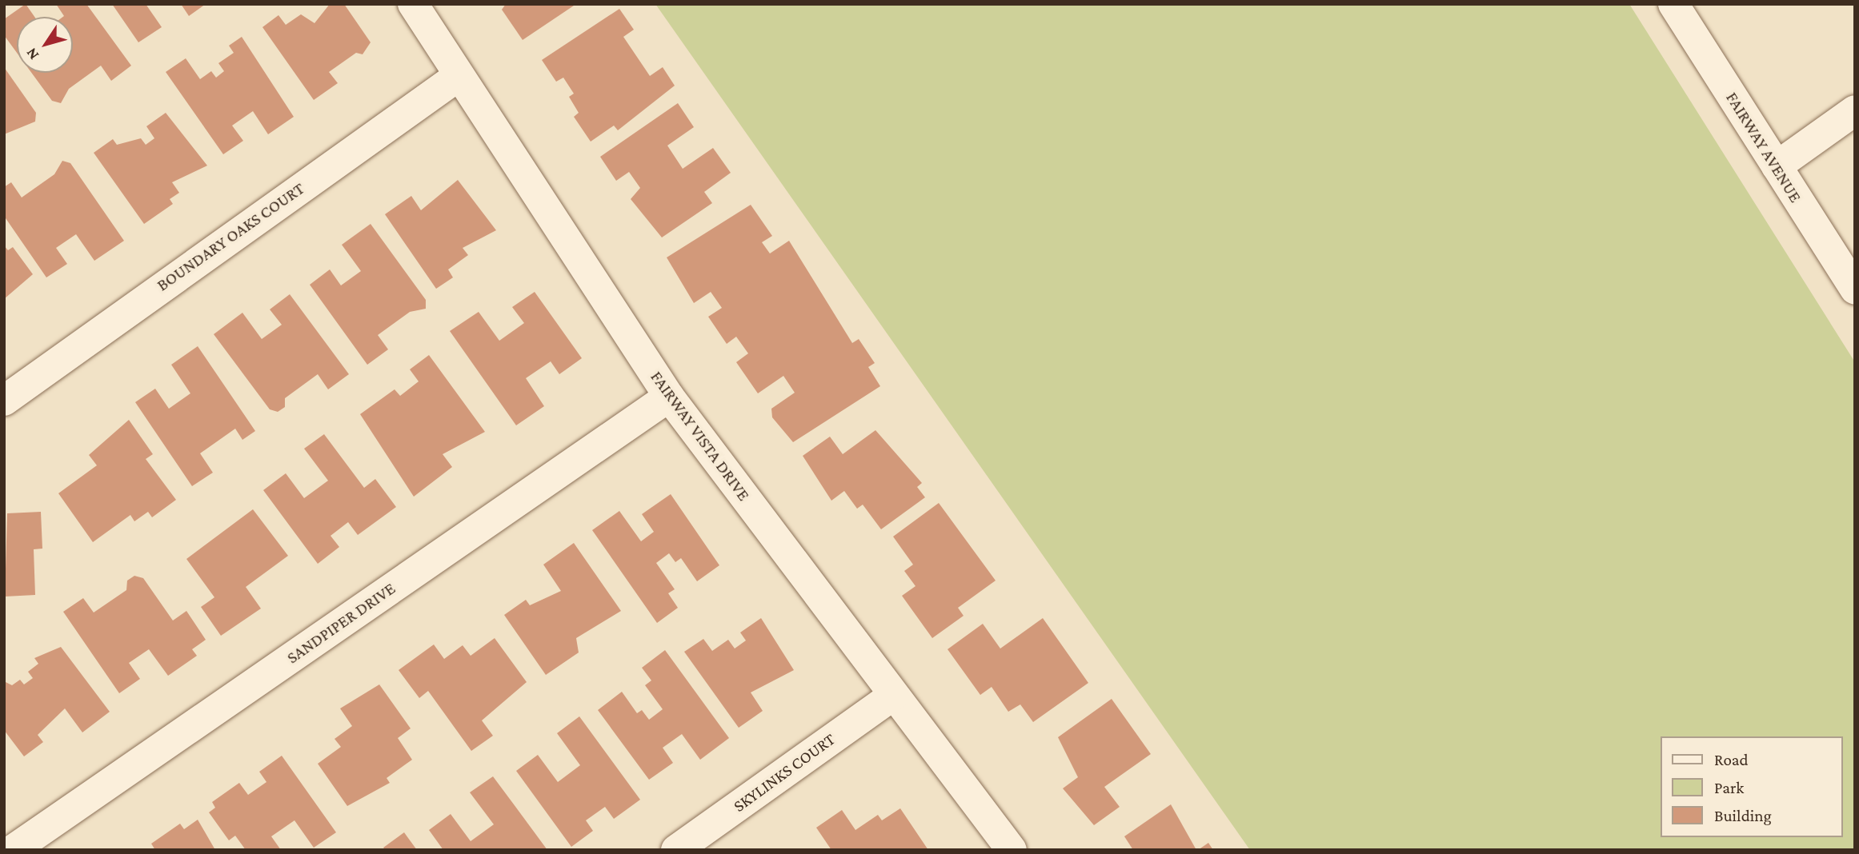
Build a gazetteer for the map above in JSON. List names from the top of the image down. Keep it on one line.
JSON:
{"streets":{"street":["FAIRWAY AVENUE","BOUNDARY OAKS COURT","FAIRWAY VISTA DRIVE","SANDPIPER DRIVE","SKYLINKS COURT"]},"crossings":[["BOUNDARY OAKS COURT","FAIRWAY VISTA DRIVE"],["FAIRWAY VISTA DRIVE","SANDPIPER DRIVE"],["FAIRWAY VISTA DRIVE","SKYLINKS COURT"]],"legend":["Road","Park","Building"],"north":"bottom left"}
